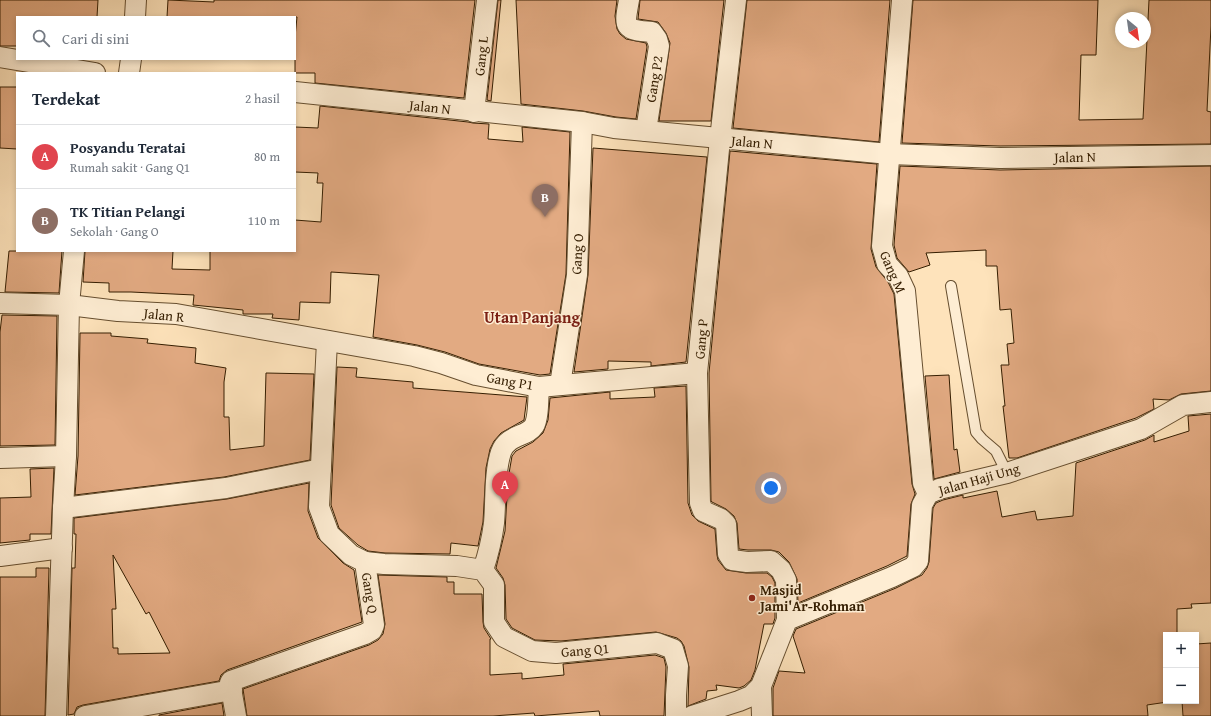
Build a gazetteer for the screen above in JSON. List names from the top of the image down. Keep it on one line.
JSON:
{"streets":{"street":["Gang L","Gang P2","Jalan N","Gang O","Gang M","Jalan R","Gang P","Gang P1","Jalan Haji Ung","Gang Q","Gang Q1"]},"crossings":[["Gang L","Jalan N"],["Gang P2","Jalan N"],["Jalan N","Gang O"],["Jalan N","Gang M"],["Jalan N","Gang P"],["Gang O","Gang P1"],["Gang M","Jalan Haji Ung"],["Jalan R","Gang P1"],["Jalan R","Gang Q"],["Gang P","Gang P1"],["Gang P","Jalan Haji Ung"],["Gang P1","Gang Q"]],"districts":["Utan Panjang"],"places":["Masjid Jami'Ar-Rohman"],"north":"bottom right","page":{"search":"Cari di sini","heading":["Terdekat","2 hasil"],"list":[{"mark":"A","name":"Posyandu Teratai","note":"Rumah sakit · Gang Q1","value":"80 m"},{"mark":"B","name":"TK Titian Pelangi","note":"Sekolah · Gang O","value":"110 m"}],"pins":["B","A"],"map_buttons":["+","−"]}}
